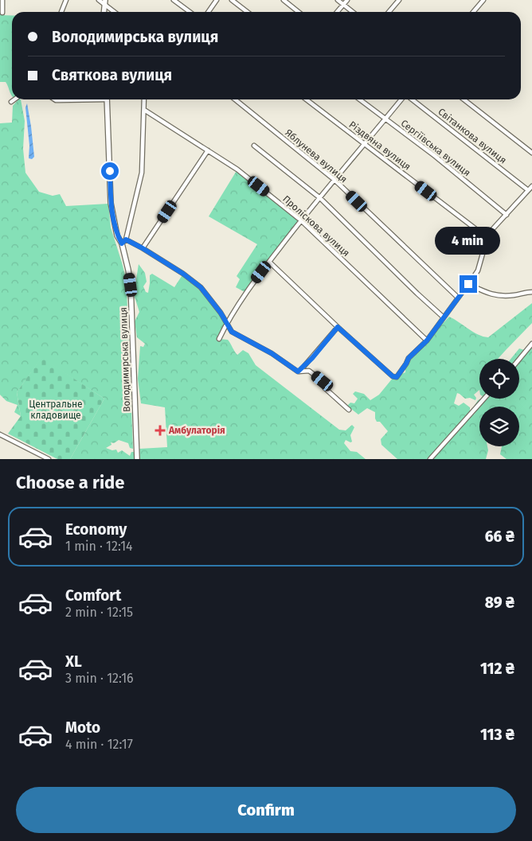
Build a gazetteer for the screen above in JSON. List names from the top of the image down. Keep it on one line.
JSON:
{"streets":{"main road":["Володимирська вулиця"],"street":["Світанкова вулиця","Різдвяна вулиця","Сергіївська вулиця","Яблунева вулиця","Проліскова вулиця"]},"parks":["Центральне кладовище"],"places":{"health":["Амбулаторія"]},"page":{"banner":["Володимирська вулиця","Святкова вулиця"],"bubble":"4 min","heading":"Choose a ride","list":[{"name":"Economy","note":"1 min · 12:14","value":"66 ₴"},{"name":"Comfort","note":"2 min · 12:15","value":"89 ₴"},{"name":"XL","note":"3 min · 12:16","value":"112 ₴"},{"name":"Moto","note":"4 min · 12:17","value":"113 ₴"}],"buttons":"Confirm"}}
